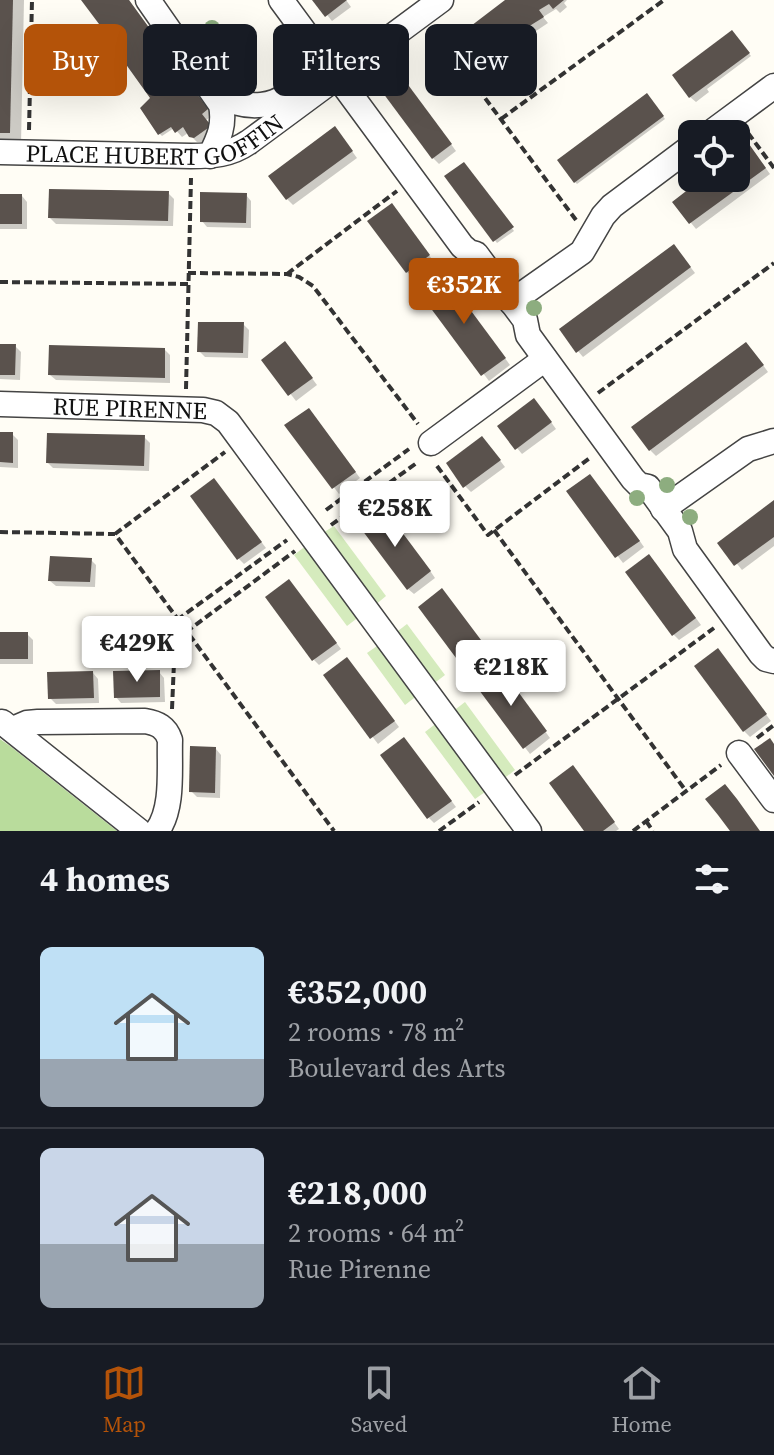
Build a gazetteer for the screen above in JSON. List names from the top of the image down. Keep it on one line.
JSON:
{"streets":{"street":["PLACE HUBERT GOFFIN","RUE PIRENNE"]},"page":{"chip":["Buy","Rent","Filters","New"],"price":["€352K","€258K","€429K","€218K"],"heading":"4 homes","list":[{"name":"€352,000","note":"2 rooms · 78 m² · Boulevard des Arts"},{"name":"€218,000","note":"2 rooms · 64 m² · Rue Pirenne"}],"tabs":["Map","Saved","Home"]}}
